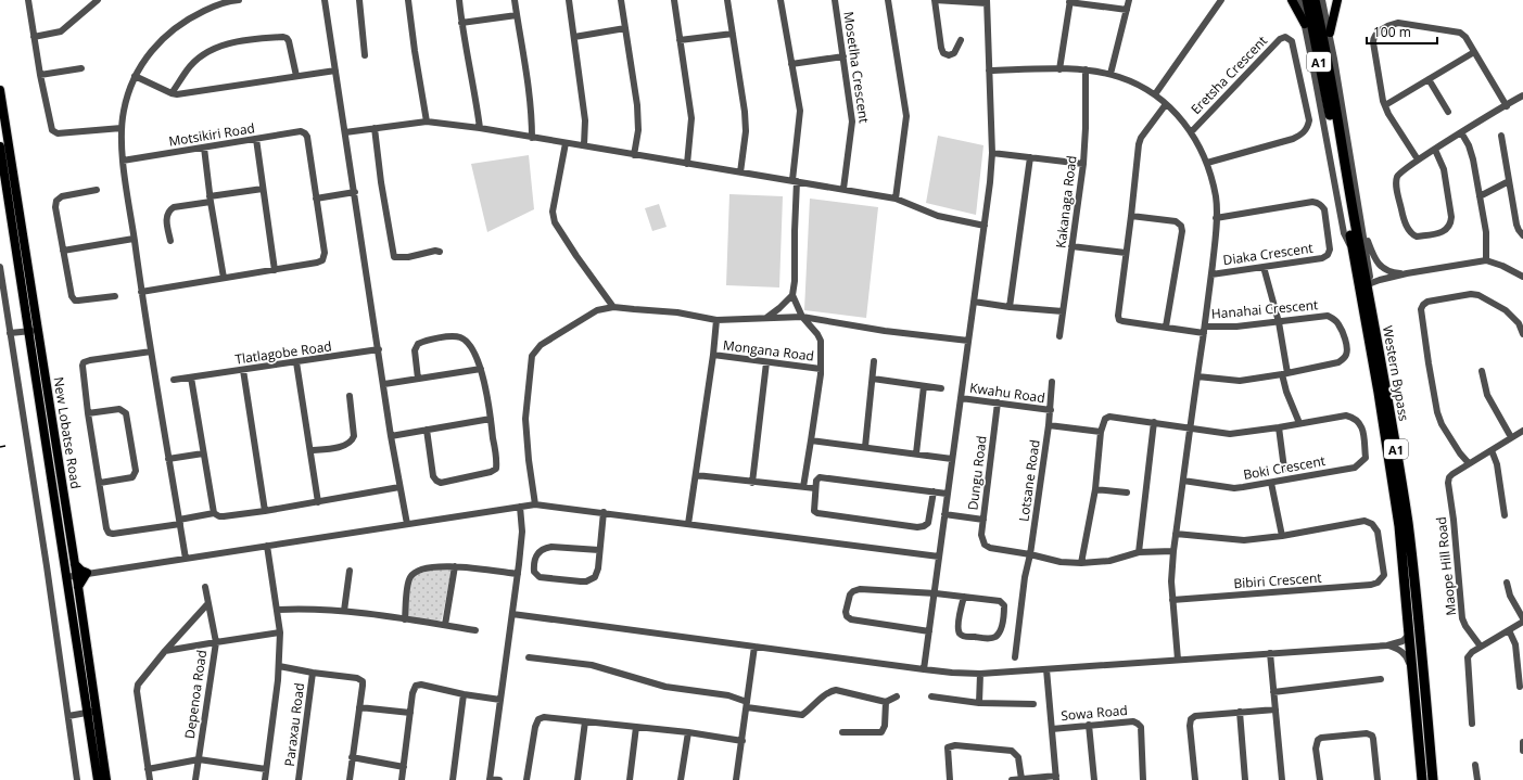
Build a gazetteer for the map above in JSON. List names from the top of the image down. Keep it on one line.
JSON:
{"streets":{"highway":["A1","Western Bypass"],"main road":["New Lobatse Road"],"street":["Mosetlha Crescent","Eretsha Crescent","Motsikiri Road","Kakanaga Road","Diaka Crescent","Hanahai Crescent","Mongana Road","Tlatlagobe Road","Kwahu Road","Boki Crescent","Dungu Road","Lotsane Road","Maope Hill Road","Bibiri Crescent","Depenoa Road","Sowa Road","Paraxau Road"]},"crossings":[["Kwahu Road","Dungu Road"],["Kwahu Road","Lotsane Road"],["Dungu Road","Lotsane Road"]],"scale_bar":"100 m"}
